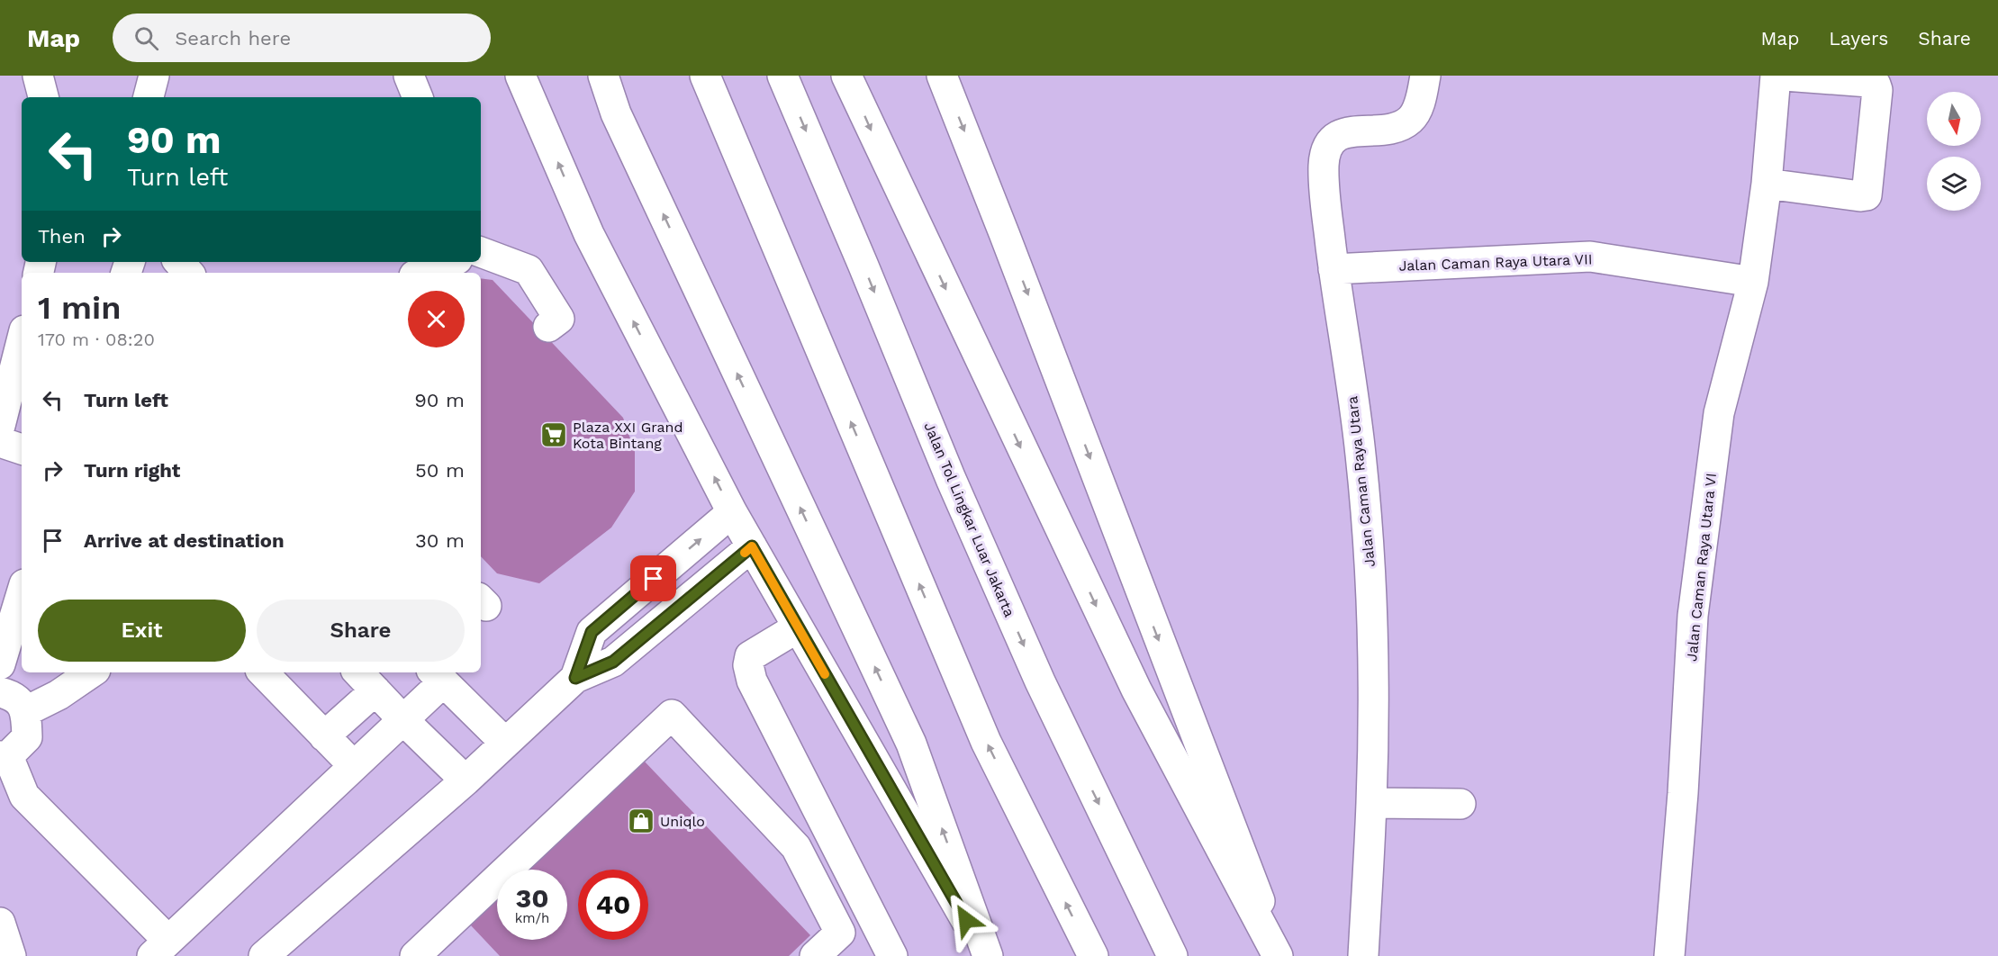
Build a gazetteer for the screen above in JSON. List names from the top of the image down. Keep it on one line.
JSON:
{"streets":{"main road":["Jalan Caman Raya Utara VII","Jalan Caman Raya Utara","Jalan Tol Lingkar Luar Jakarta","Jalan Caman Raya Utara VI"]},"crossings":[["Jalan Caman Raya Utara VII","Jalan Caman Raya Utara"],["Jalan Caman Raya Utara VII","Jalan Caman Raya Utara VI"]],"places":{"supermarket":["Plaza XXI Grand Kota Bintang"],"shop":["Uniqlo"]},"north":"bottom","page":{"header":"Map","search":"Search here","nav":["Map","Layers","Share"],"turn":["90 m","Turn left"],"then":"Then","heading":["1 min","170 m · 08:20"],"list":[{"name":"Turn left","value":"90 m"},{"name":"Turn right","value":"50 m"},{"name":"Arrive at destination","value":"30 m"}],"buttons":["Exit","Share"],"speed":"30 km/h","limit":"40"}}
